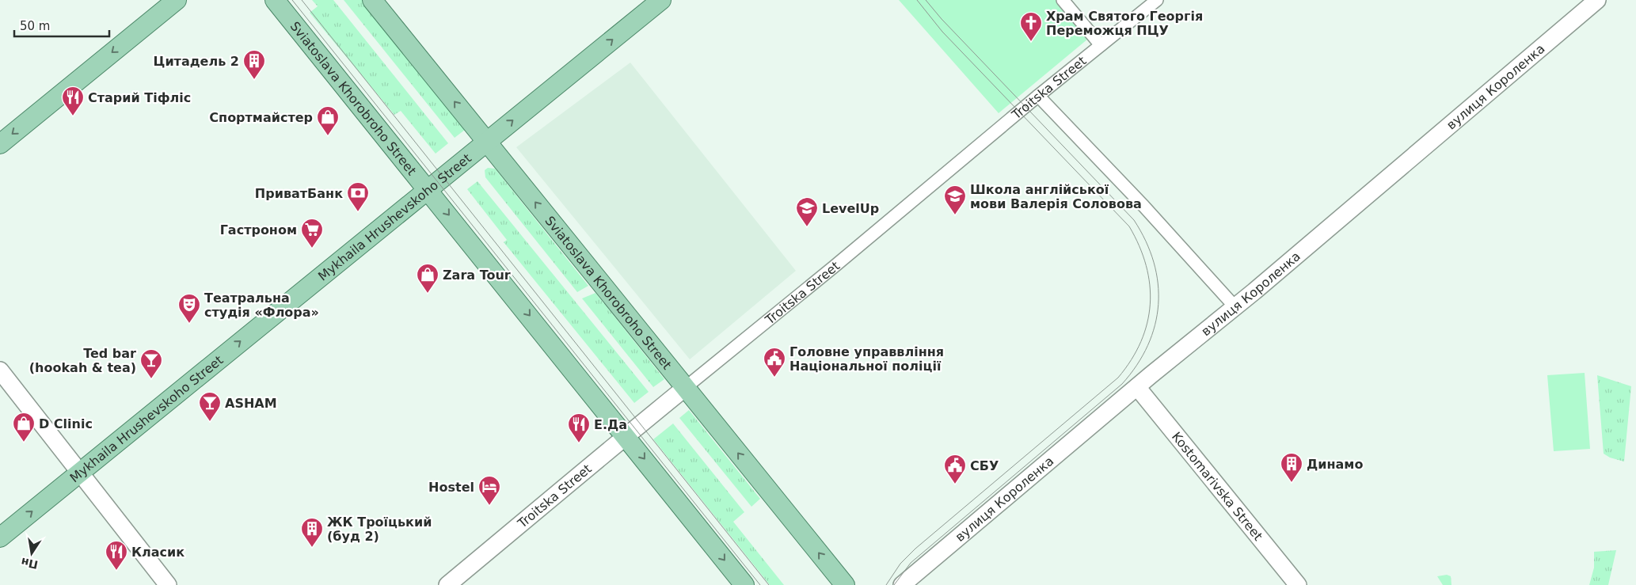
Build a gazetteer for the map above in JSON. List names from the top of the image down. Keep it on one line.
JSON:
{"streets":{"main road":["Sviatoslava Khorobroho Street","Mykhaila Hrushevskoho Street"],"street":["вулиця Короленка","Troitska Street","Kostomarivska Street"]},"crossings":[["вулиця Короленка","Kostomarivska Street"],["Troitska Street","Sviatoslava Khorobroho Street"],["Sviatoslava Khorobroho Street","Mykhaila Hrushevskoho Street"]],"one_way":["Mykhaila Hrushevskoho Street"],"places":{"church":["Храм Святого Георгія Переможця ПЦУ"],"building":["Цитадель 2","Динамо","ЖК Троїцький (буд 2)"],"restaurant":["Старий Тіфліс","Е.Да","Класик"],"shop":["Спортмайстер","Zara Tour","D Clinic"],"bank":["ПриватБанк"],"school or university":["Школа англійської мови Валерія Соловова","LevelUp"],"supermarket":["Гастроном"],"theatre":["Театральна студія «Флора»"],"public building":["Головне управвління Національної поліції","СБУ"],"bar":["Ted bar (hookah & tea)","ASHAM"],"hotel":["Hostel"]},"scale_bar":"50 m","north":"bottom"}
